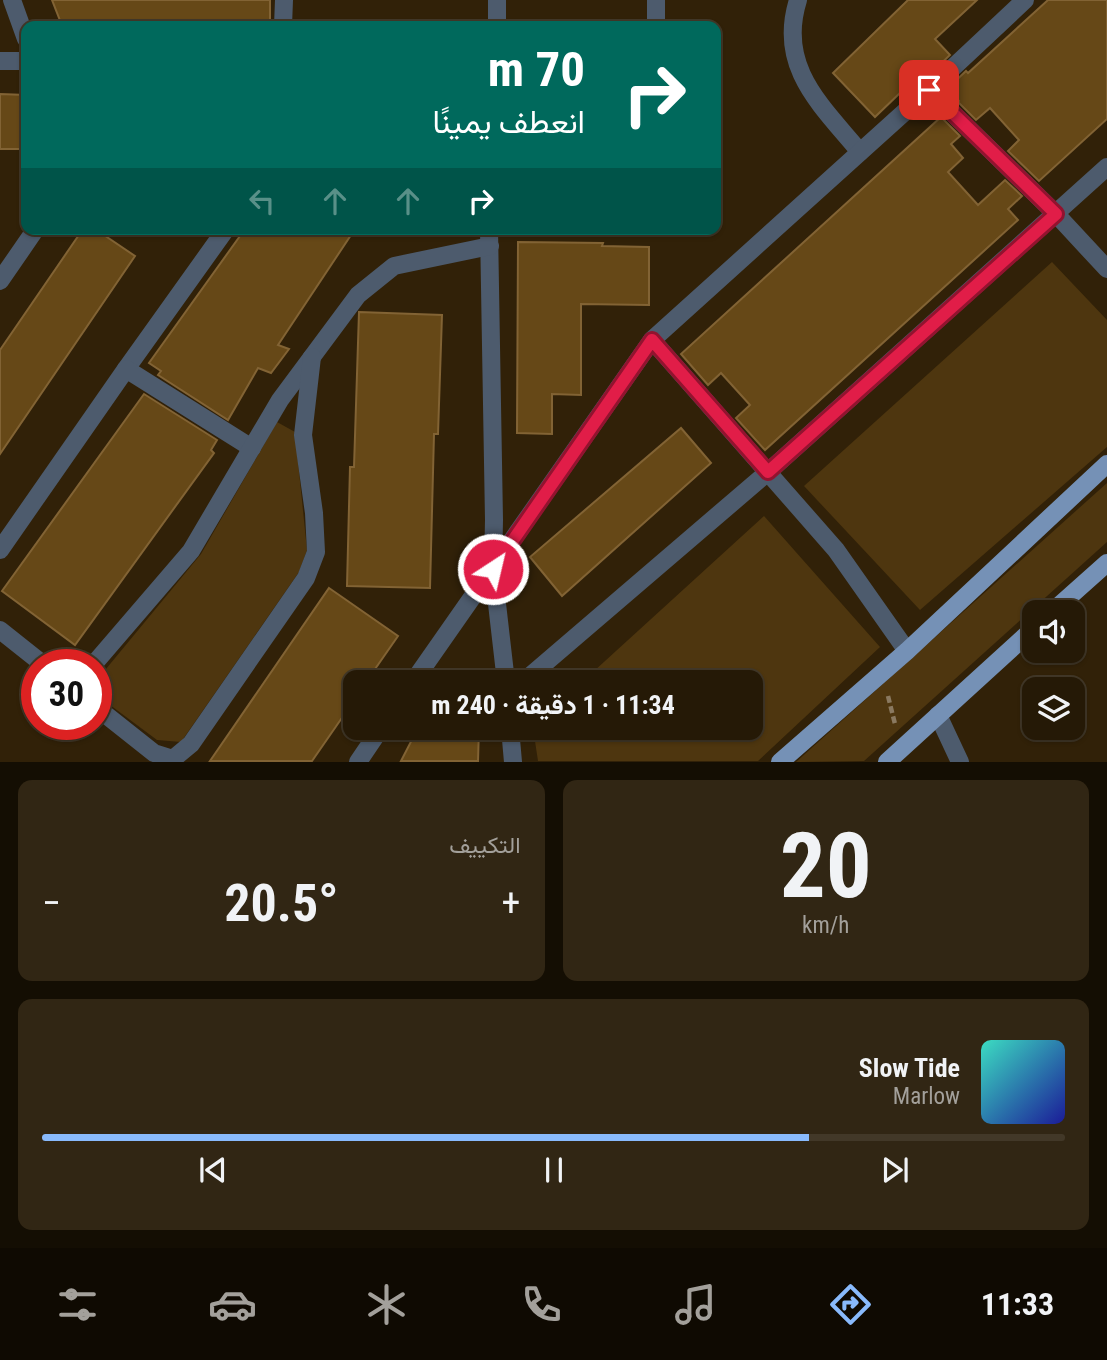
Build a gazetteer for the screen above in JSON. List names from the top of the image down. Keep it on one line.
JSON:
{"page":{"turn":["70 m","انعطف يمينًا"],"limit":"30","trip":"11:34 · 1 دقيقة · 240 m","tile":[["20","km/h"],"التكييف"],"heat":["−","20.5°","+"],"song":["Slow Tide","Marlow"],"tabs":"11:33"}}
